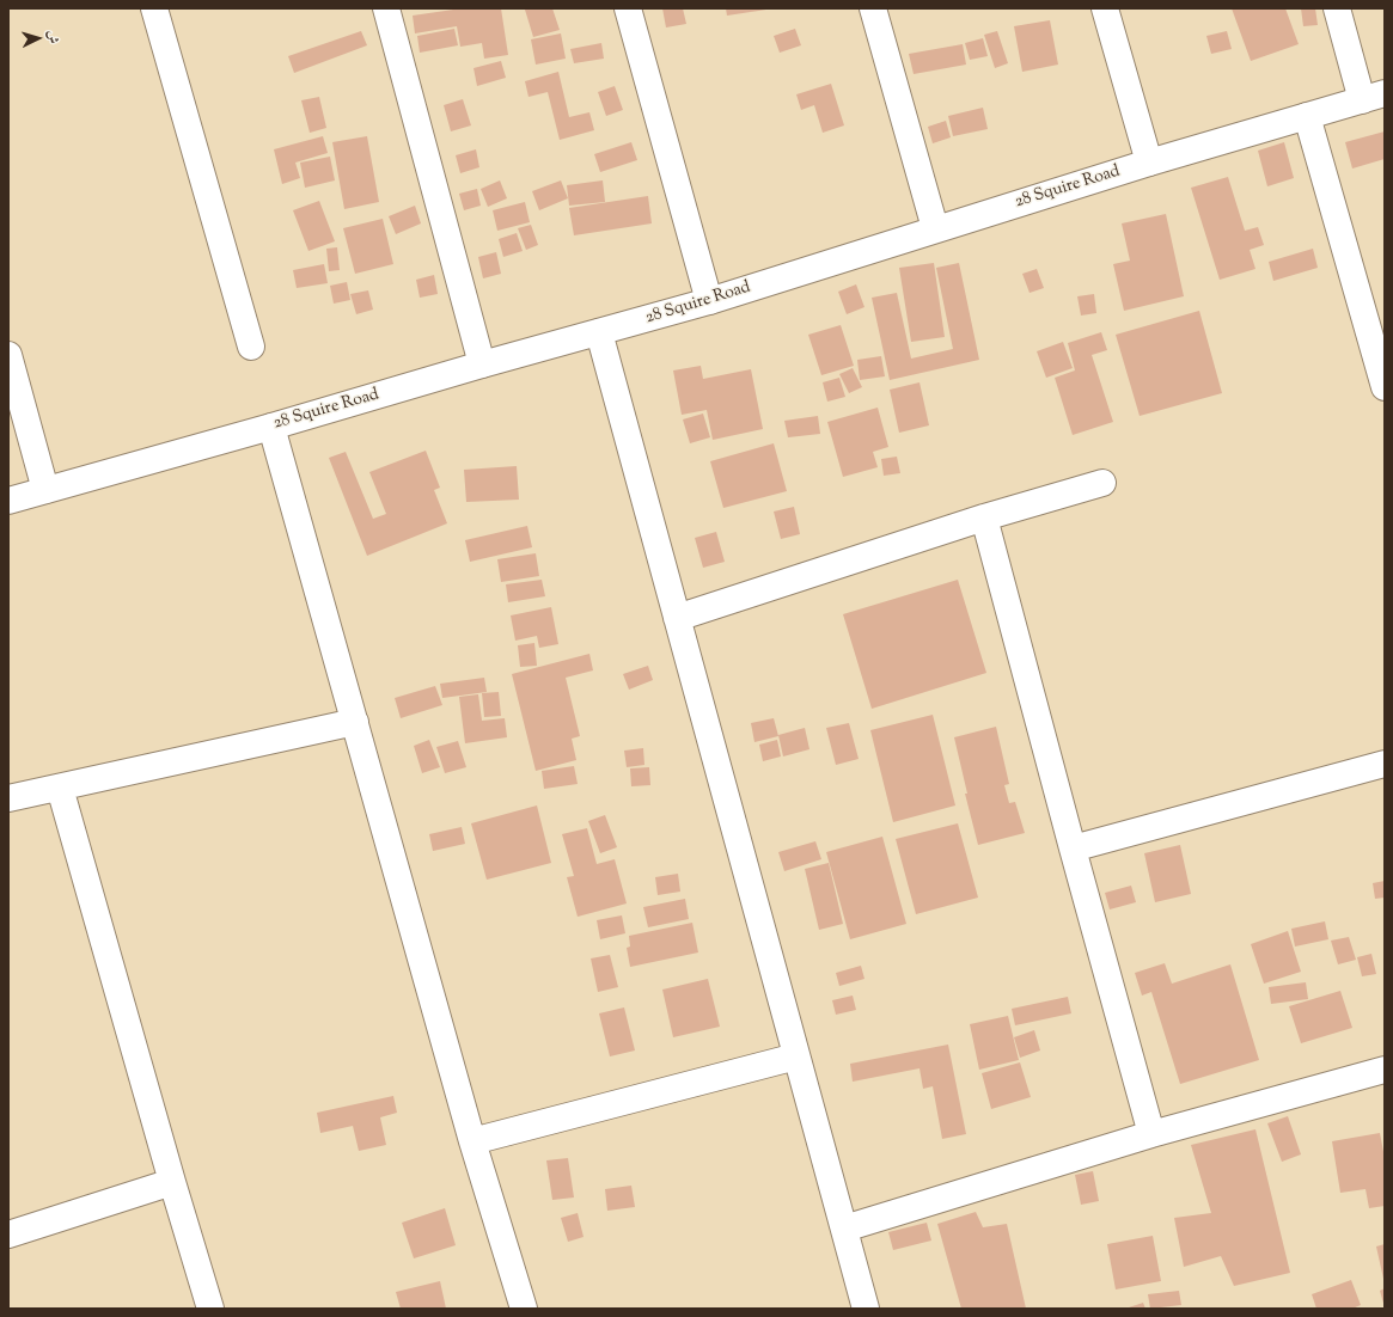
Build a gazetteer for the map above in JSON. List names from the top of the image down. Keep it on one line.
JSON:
{"streets":{"street":["28 Squire Road"]},"north":"right"}
